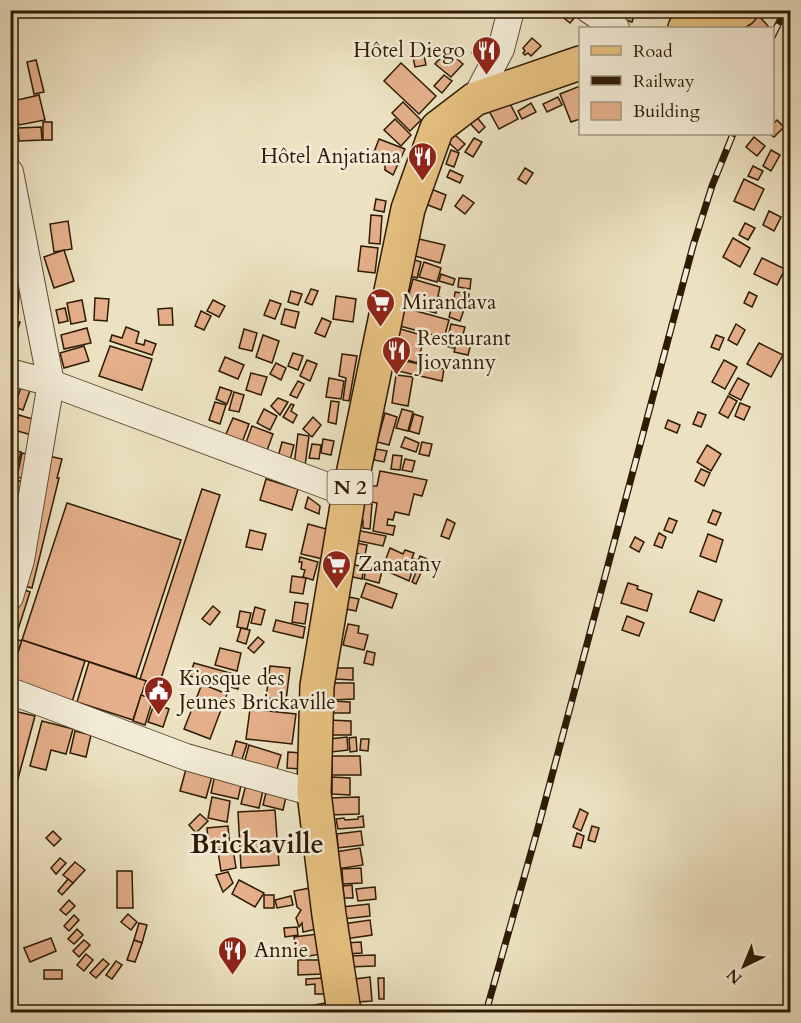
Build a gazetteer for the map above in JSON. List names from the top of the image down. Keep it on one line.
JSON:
{"streets":{"main road":["N 2"]},"districts":["Brickaville"],"places":{"restaurant":["Hôtel Diego","Hôtel Anjatiana","Restaurant Jiovanny","Annie"],"supermarket":["Mirandava","Zanatany"],"public building":["Kiosque des Jeunes Brickaville"]},"legend":["Road","Railway","Building"],"north":"bottom left"}
